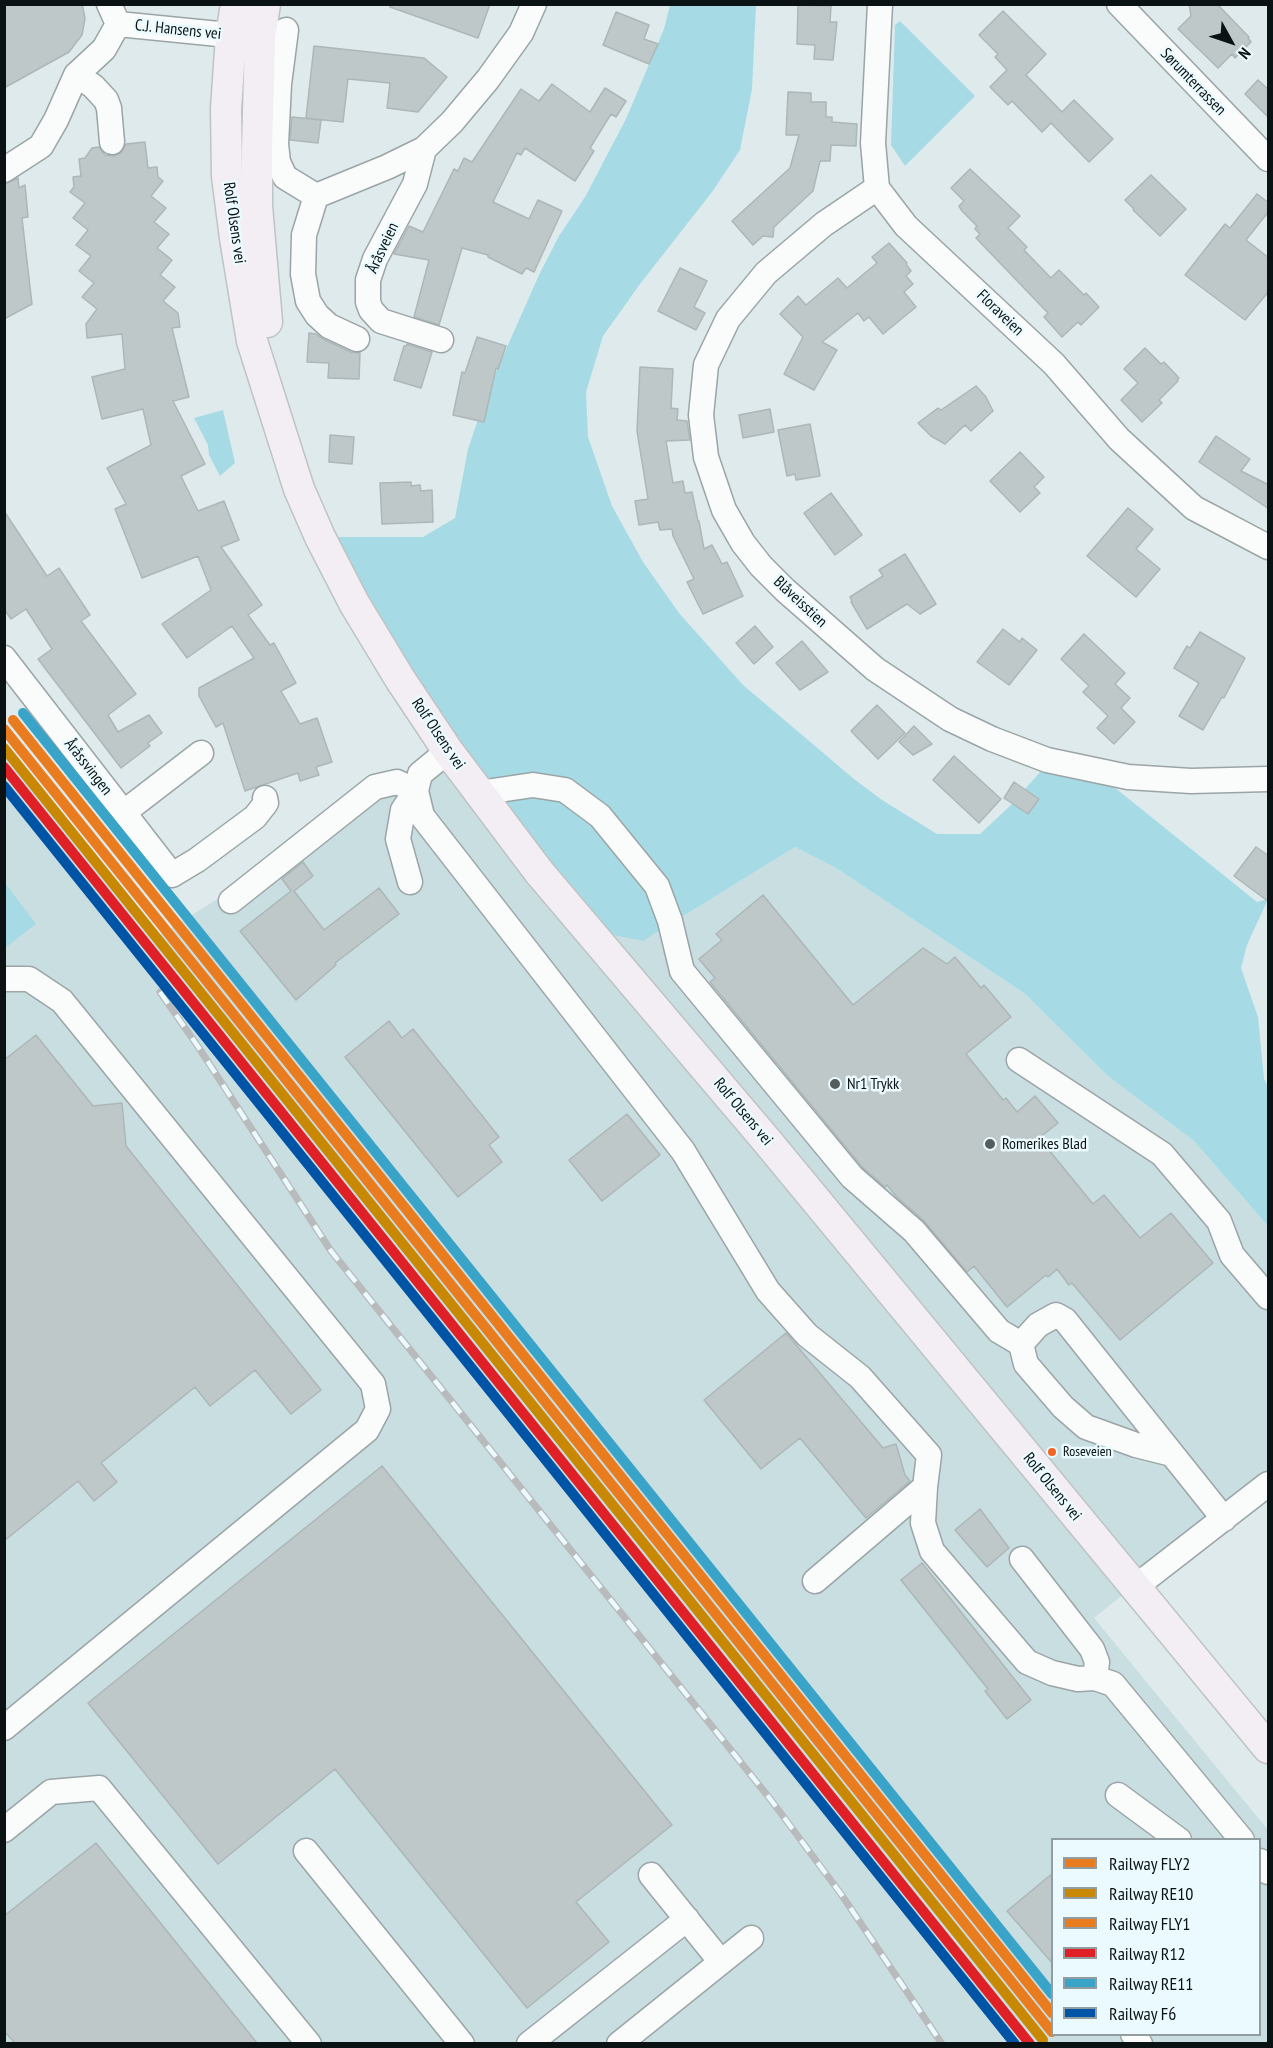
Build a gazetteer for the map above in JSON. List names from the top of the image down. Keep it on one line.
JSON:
{"streets":{"main road":["Rolf Olsens vei"],"street":["C.J. Hansens vei","Sørumterrassen","Åråsveien","Floraveien","Blåveisstien","Åråssvingen"]},"crossings":[["C.J. Hansens vei","Rolf Olsens vei"],["Floraveien","Blåveisstien"]],"places":["Nr1 Trykk","Romerikes Blad","Roseveien"],"lines":["rail line RE11","rail line FLY1","rail line FLY2","rail line RE10","rail line R12","rail line F6"],"legend":["Railway FLY2","Railway RE10","Railway FLY1","Railway R12","Railway RE11","Railway F6"],"north":"bottom right"}
